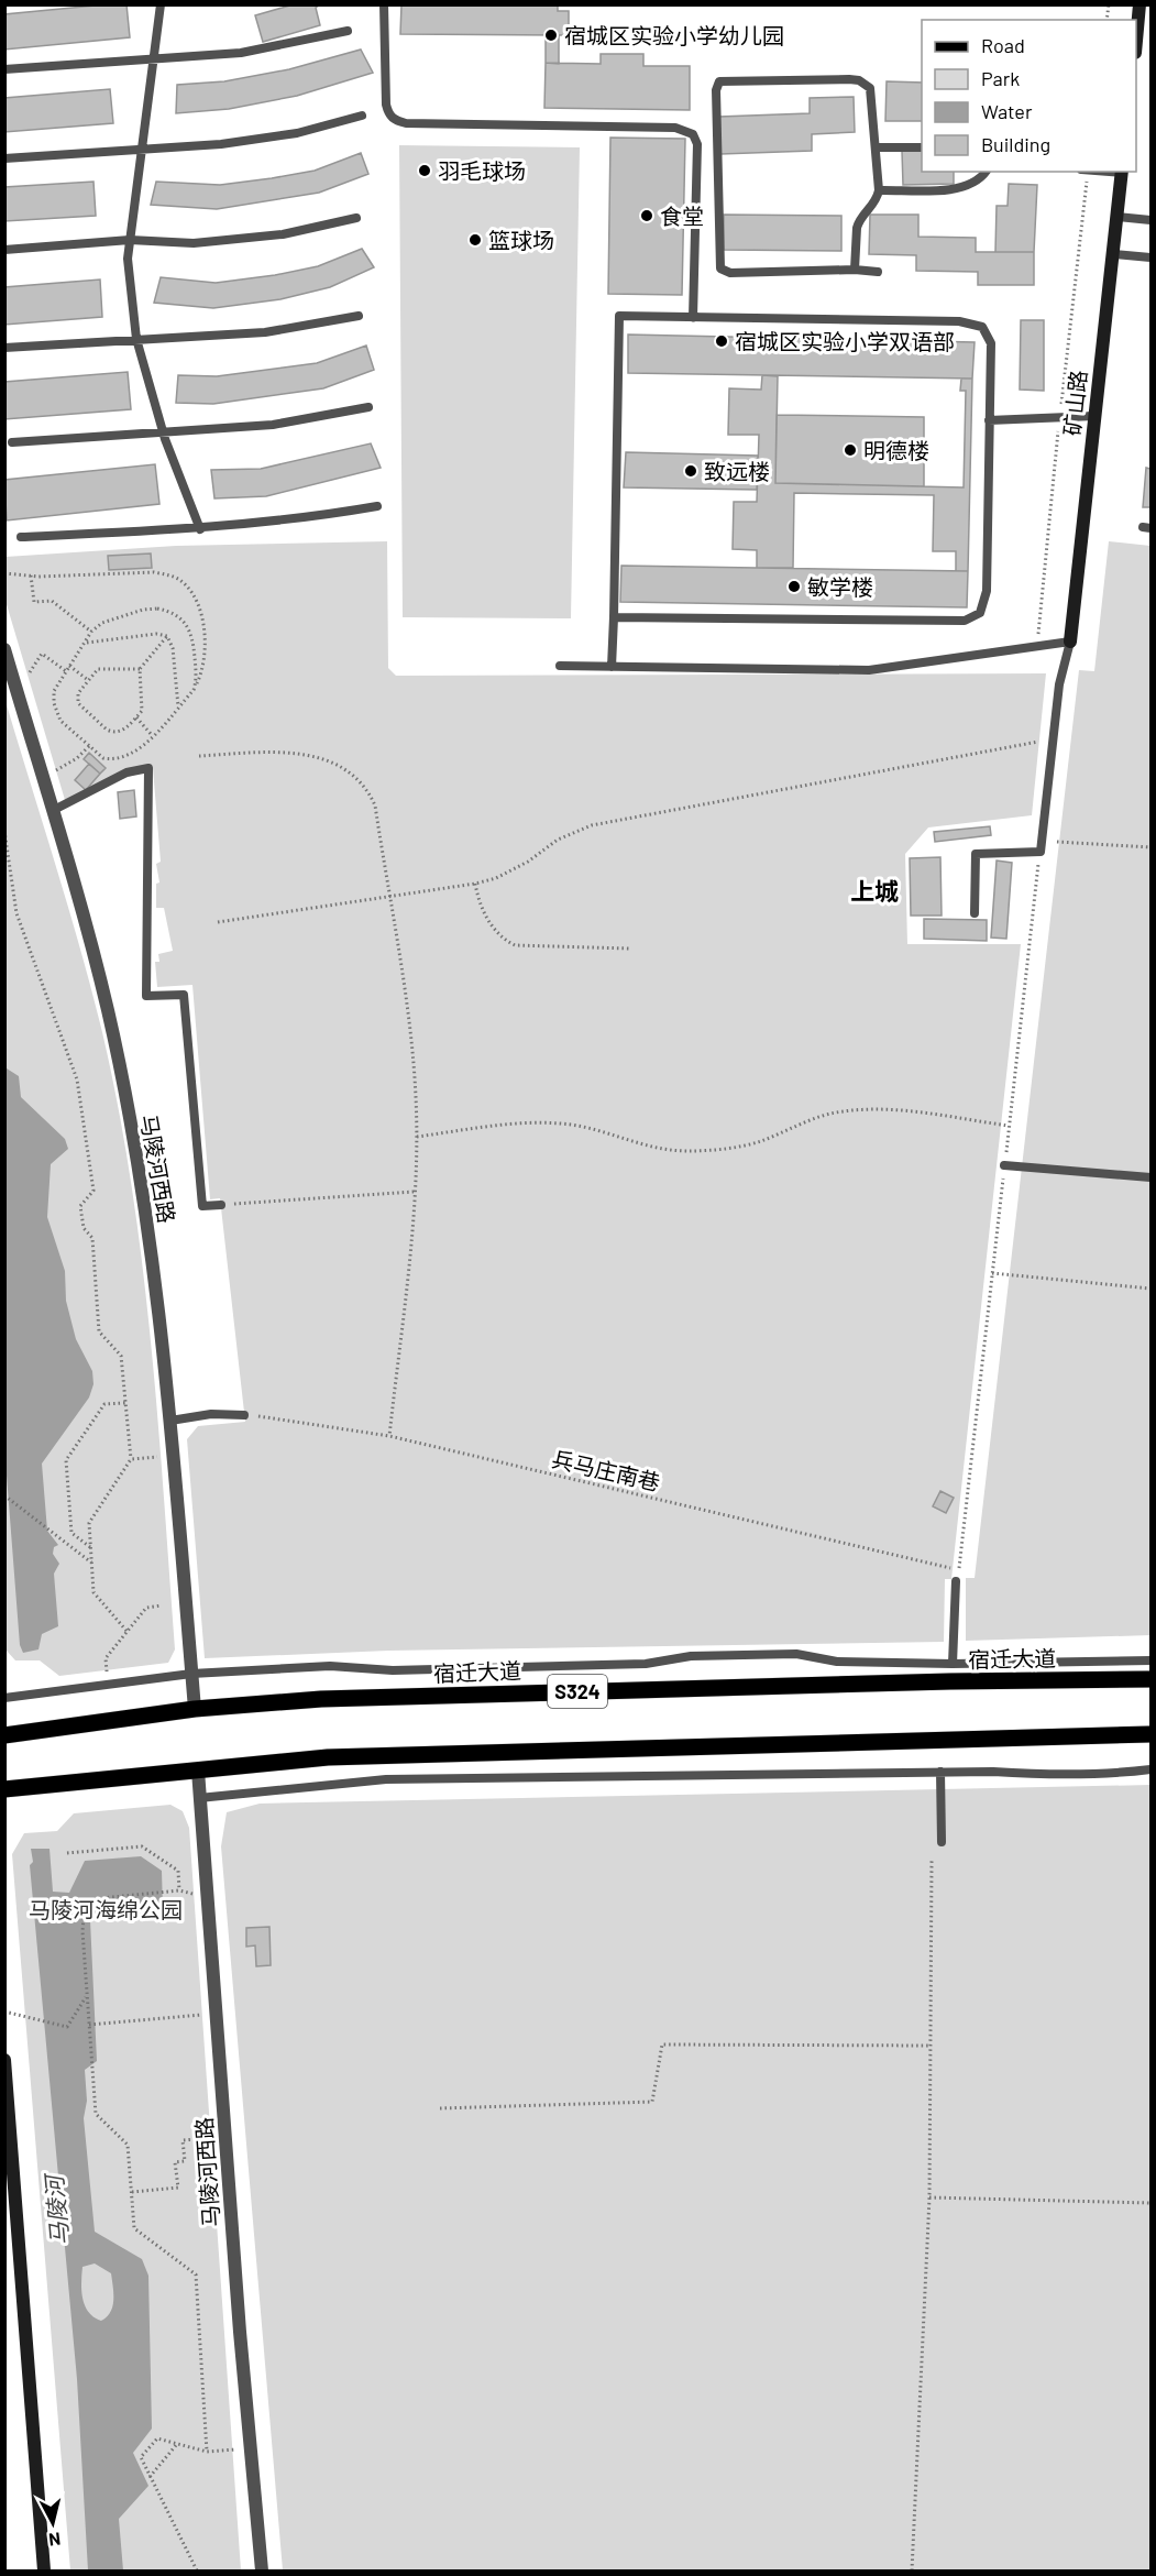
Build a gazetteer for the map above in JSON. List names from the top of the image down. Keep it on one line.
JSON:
{"streets":{"main road":["宿迁大道","S324"],"street":["矿山路","马陵河西路"],"path":["兵马庄南巷"]},"crossings":[["马陵河西路","宿迁大道"]],"districts":["上城"],"water":["马陵河"],"parks":["马陵河海绵公园"],"places":["宿城区实验小学幼儿园","羽毛球场","食堂","篮球场","宿城区实验小学双语部","明德楼","致远楼","敏学楼"],"legend":["Road","Park","Water","Building"],"north":"bottom"}
